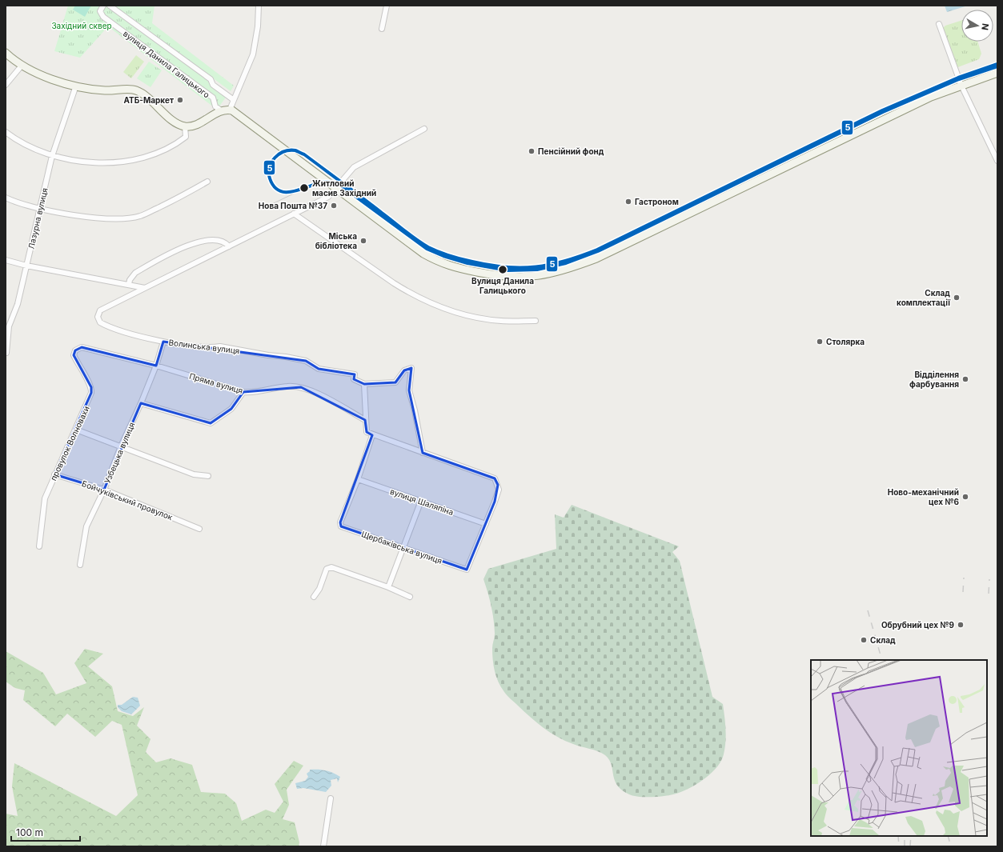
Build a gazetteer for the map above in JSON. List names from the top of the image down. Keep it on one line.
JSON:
{"streets":{"street":["вулиця Данила Галицького","Лазурна вулиця","Волинська вулиця","Пряма вулиця","провулок Волновахи","Узбецька вулиця","Бойчуківський провулок","вулиця Шаляпіна","Щербаківська вулиця"]},"crossings":[["Волинська вулиця","Узбецька вулиця"],["Пряма вулиця","провулок Волновахи"],["Пряма вулиця","Узбецька вулиця"],["провулок Волновахи","Бойчуківський провулок"],["Узбецька вулиця","Бойчуківський провулок"],["вулиця Шаляпіна","Щербаківська вулиця"]],"parks":["Західний сквер"],"places":["АТБ-Маркет","Пенсійний фонд","Житловий масив Західний","Гастроном","Нова Пошта №37","Міська бібліотека","Вулиця Данила Галицького","Склад комплектації","Столярка","Відділення фарбування","Ново-механічний цех №6","Обрубний цех №9","Склад"],"lines":["transit line 5"],"scale_bar":"100 m","north":"right"}
